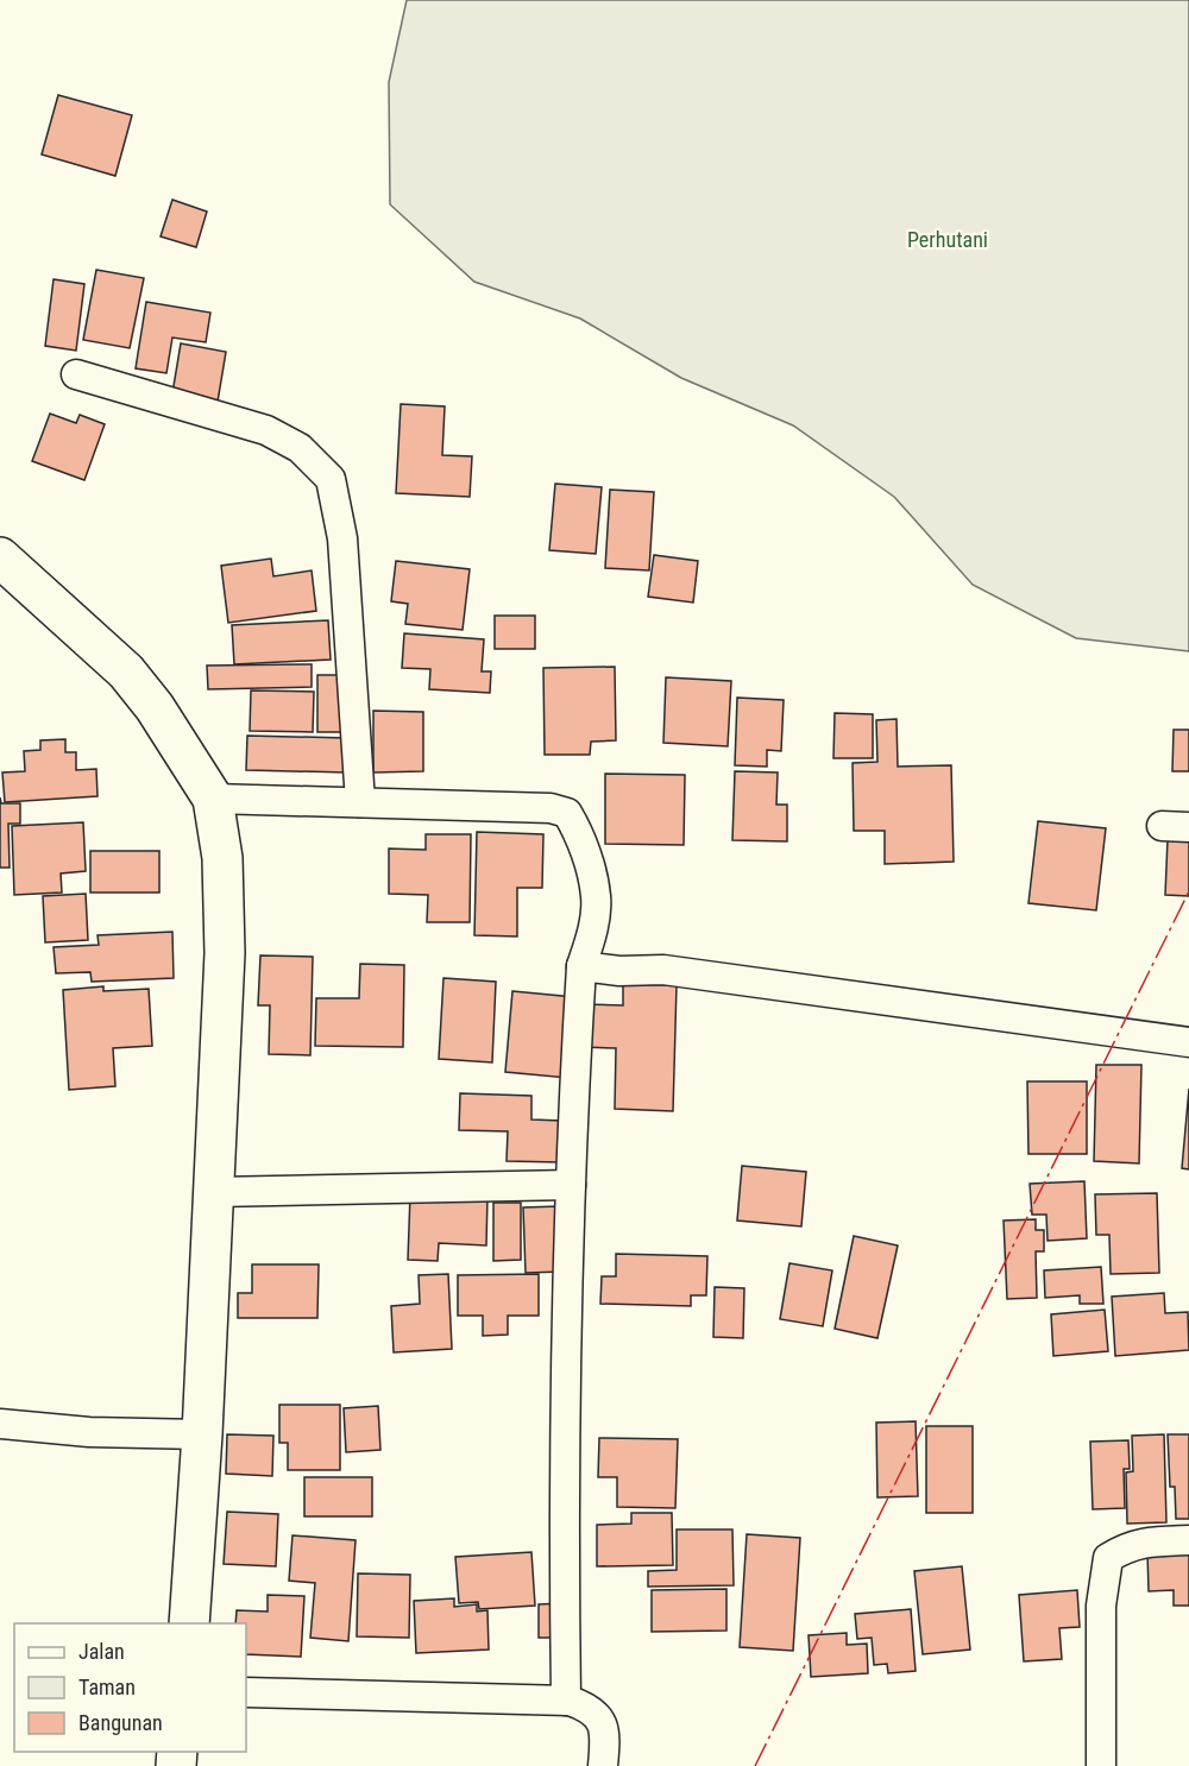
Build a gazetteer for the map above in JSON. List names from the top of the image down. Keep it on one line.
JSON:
{"parks":["Perhutani"],"legend":["Jalan","Taman","Bangunan"]}
